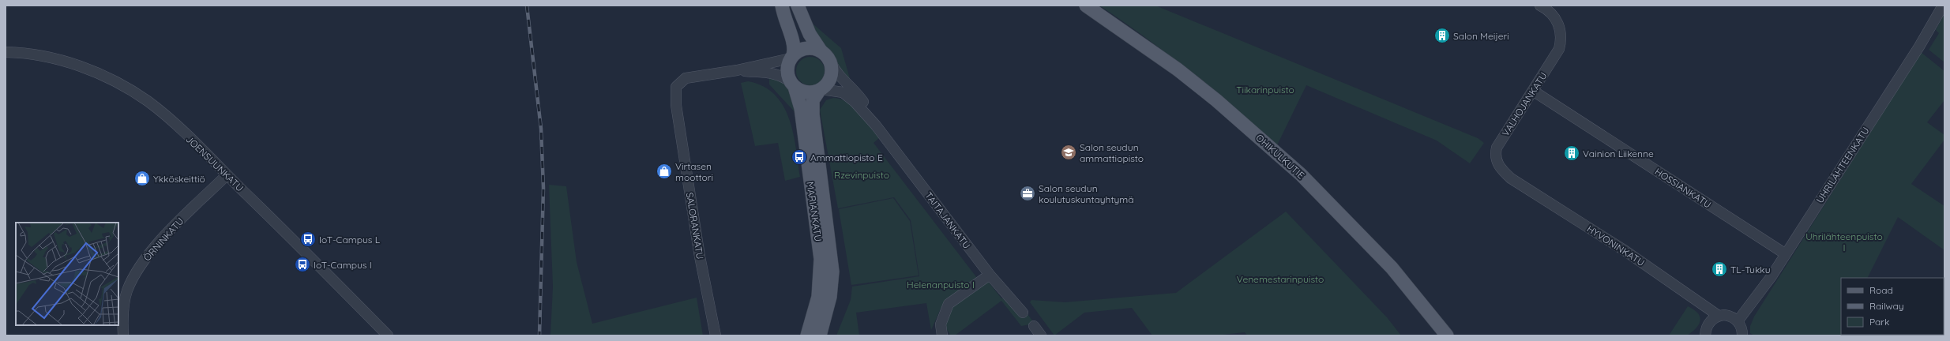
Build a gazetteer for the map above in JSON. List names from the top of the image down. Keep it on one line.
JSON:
{"streets":{"main road":["OHIKULKUTIE","MARIANKATU"],"street":["VALHOJANKATU","JOENSUUNKATU","UHRILÄHTEENKATU","HOSSIANKATU","TAITAJANKATU","SALORANKATU","ÖRNINKATU","HYVONINKATU"]},"crossings":[["VALHOJANKATU","HOSSIANKATU"],["VALHOJANKATU","HYVONINKATU"],["JOENSUUNKATU","ÖRNINKATU"],["UHRILÄHTEENKATU","HOSSIANKATU"],["MARIANKATU","TAITAJANKATU"],["MARIANKATU","SALORANKATU"],["TAITAJANKATU","SALORANKATU"]],"parks":["Tiikarinpuisto","Rzevinpuisto","Uhrilähteenpuisto I","Venemestarinpuisto","Helenanpuisto I"],"places":{"building":["Salon Meijeri","Vainion Liikenne","TL-Tukku"],"school or university":["Salon seudun ammattiopisto"],"bus stop":["Ammattiopisto E","IoT-Campus L","IoT-Campus I"],"shop":["Virtasen moottori","Ykköskeittiö"],"office":["Salon seudun koulutuskuntayhtymä"]},"legend":["Road","Railway","Park"]}
